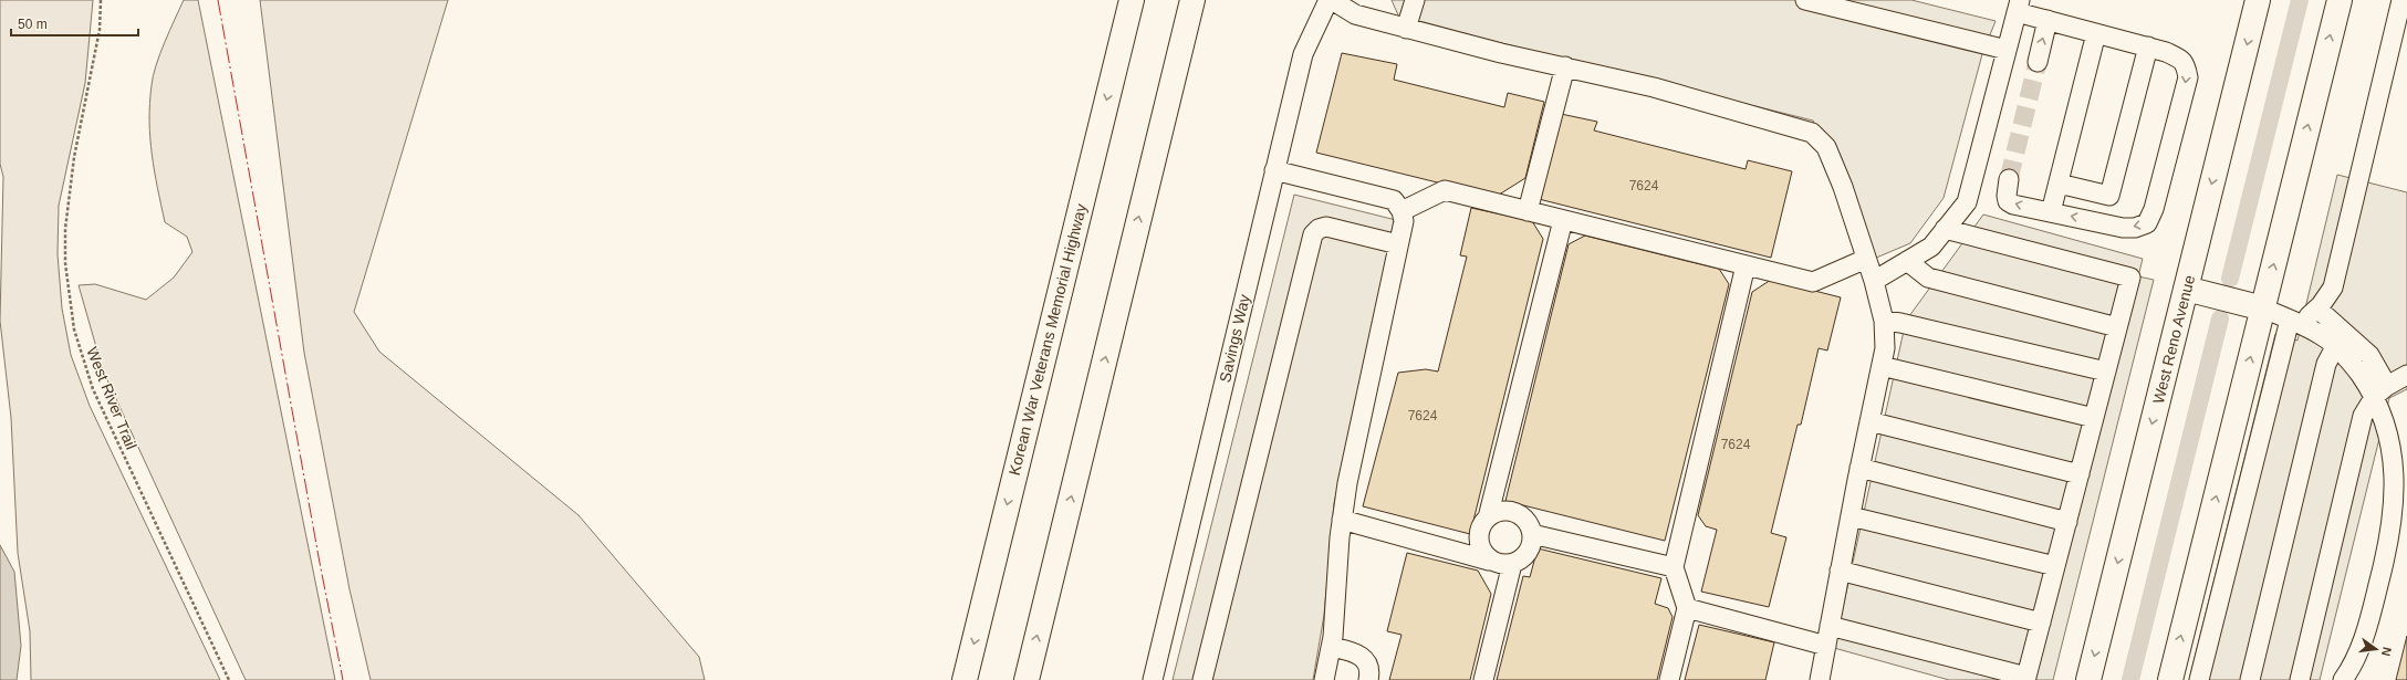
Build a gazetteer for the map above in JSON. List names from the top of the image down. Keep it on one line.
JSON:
{"streets":{"main road":["Korean War Veterans Memorial Highway","West Reno Avenue"],"street":["Savings Way"],"path":["West River Trail"]},"house_numbers":["7624","7624","7624"],"scale_bar":"50 m","north":"right"}
